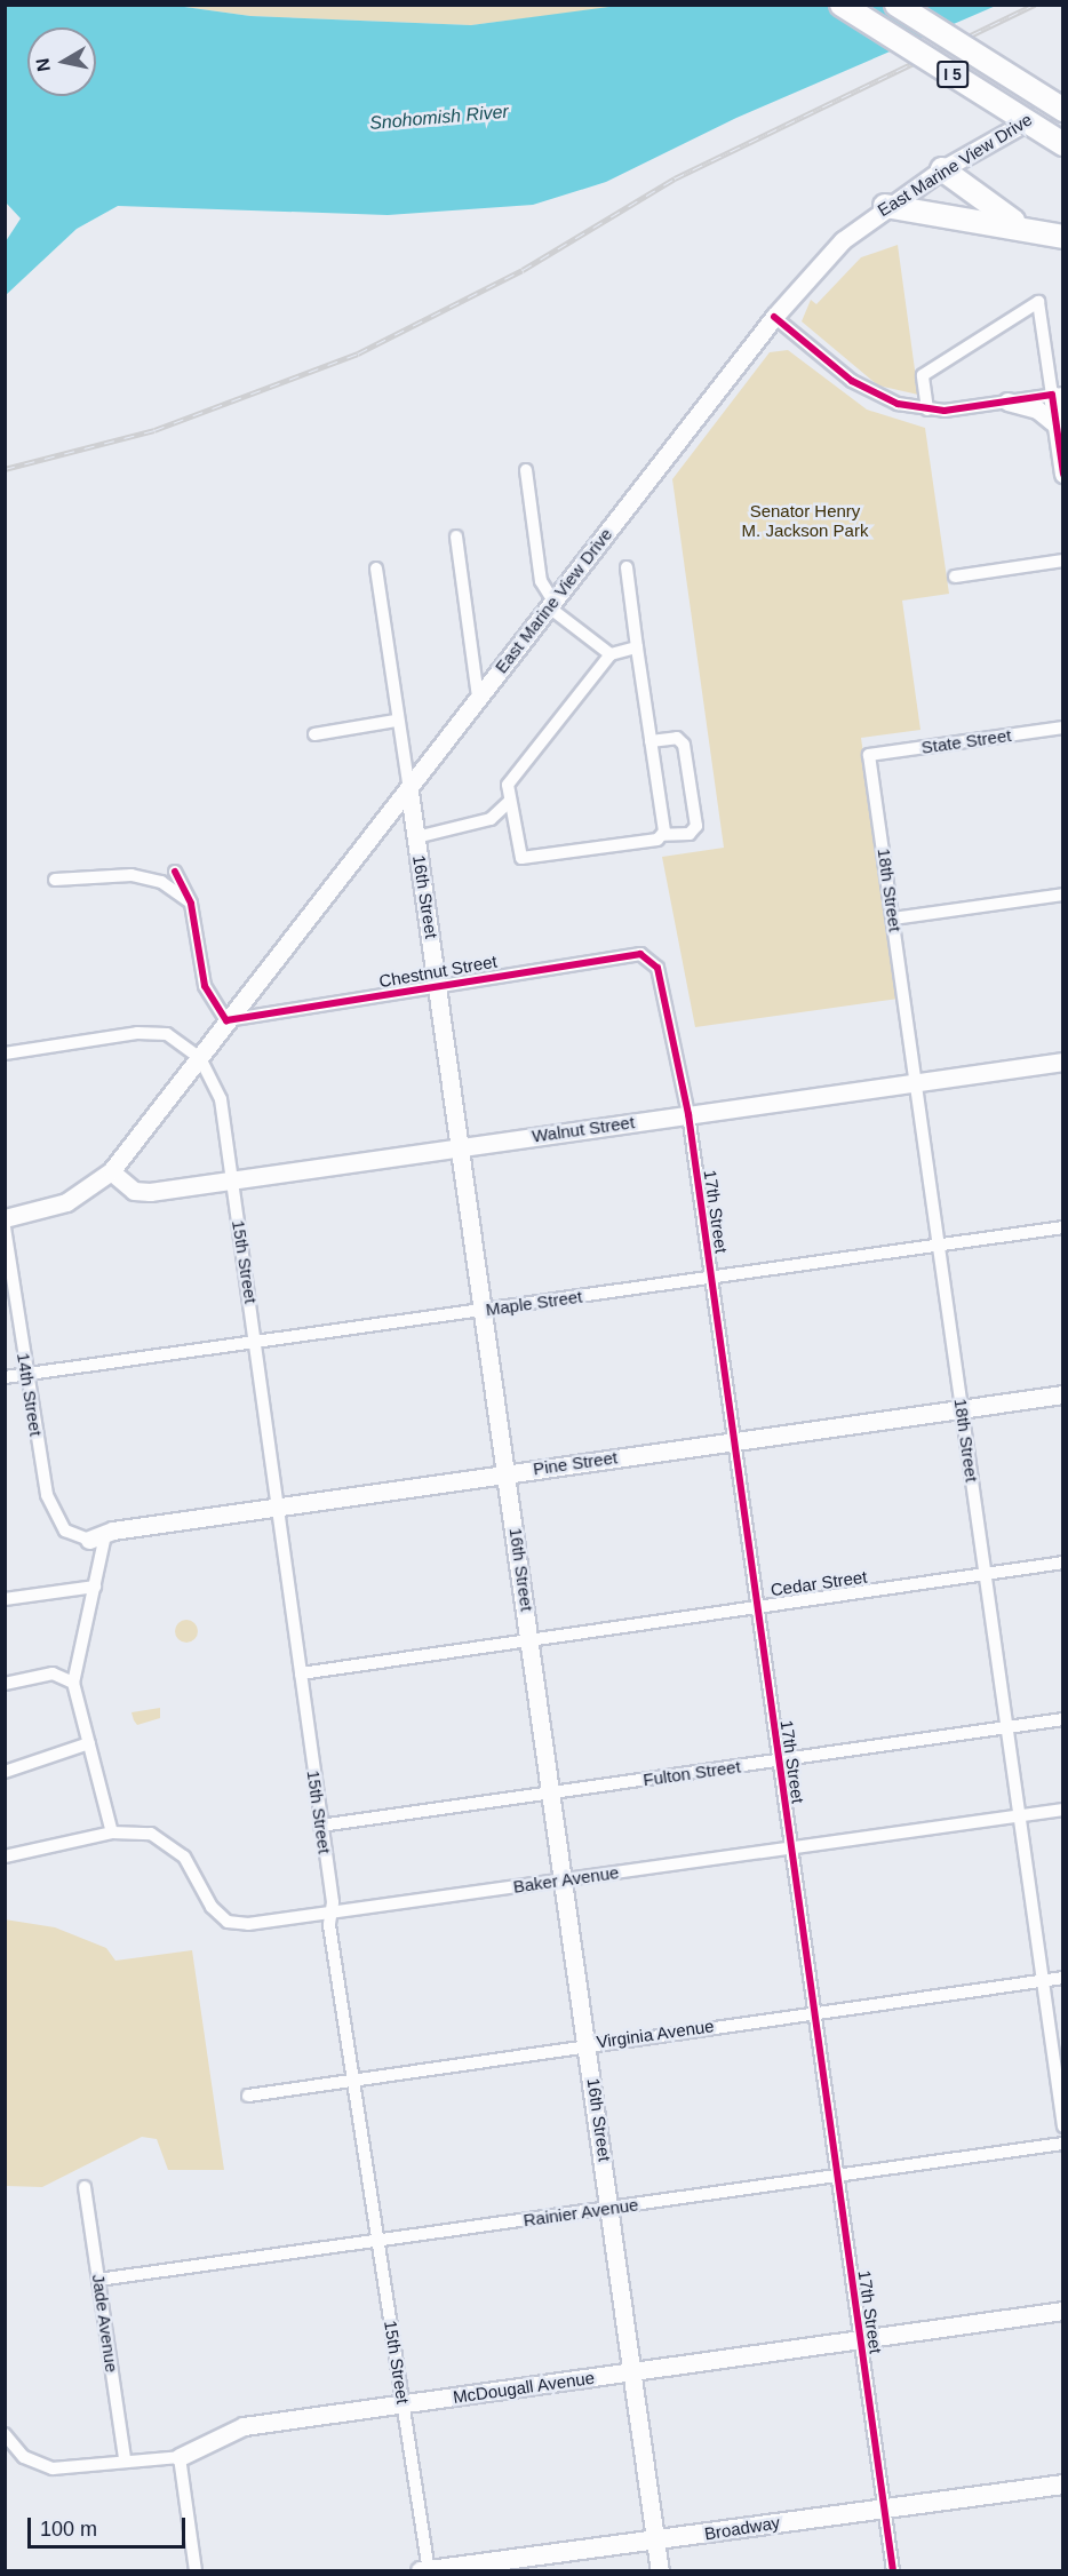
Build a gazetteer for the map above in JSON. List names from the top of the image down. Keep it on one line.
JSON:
{"streets":{"highway":["I 5"],"main road":["Broadway"],"street":["East Marine View Drive","State Street","18th Street","16th Street","Chestnut Street","Walnut Street","17th Street","15th Street","Maple Street","14th Street","Pine Street","Cedar Street","Fulton Street","Baker Avenue","Virginia Avenue","Rainier Avenue","Jade Avenue","McDougall Avenue"]},"crossings":[["East Marine View Drive","16th Street"],["East Marine View Drive","Chestnut Street"],["East Marine View Drive","Walnut Street"],["East Marine View Drive","15th Street"],["State Street","18th Street"],["18th Street","Walnut Street"],["18th Street","Maple Street"],["18th Street","Pine Street"],["18th Street","Cedar Street"],["18th Street","Fulton Street"],["18th Street","Baker Avenue"],["18th Street","Virginia Avenue"],["16th Street","Chestnut Street"],["16th Street","Walnut Street"],["16th Street","Maple Street"],["16th Street","Pine Street"],["16th Street","Cedar Street"],["16th Street","Fulton Street"],["16th Street","Baker Avenue"],["16th Street","Virginia Avenue"],["16th Street","Rainier Avenue"],["16th Street","McDougall Avenue"],["16th Street","Broadway"],["Chestnut Street","17th Street"],["Walnut Street","17th Street"],["Walnut Street","15th Street"],["17th Street","Maple Street"],["17th Street","Pine Street"],["17th Street","Cedar Street"],["17th Street","Fulton Street"],["17th Street","Baker Avenue"],["17th Street","Virginia Avenue"],["17th Street","Rainier Avenue"],["17th Street","McDougall Avenue"],["17th Street","Broadway"],["15th Street","Maple Street"],["15th Street","Pine Street"],["15th Street","Cedar Street"],["15th Street","Fulton Street"],["15th Street","Baker Avenue"],["15th Street","Virginia Avenue"],["15th Street","Rainier Avenue"],["15th Street","McDougall Avenue"],["15th Street","Broadway"],["Maple Street","14th Street"],["14th Street","Pine Street"],["Rainier Avenue","Jade Avenue"],["Jade Avenue","McDougall Avenue"]],"water":["Snohomish River"],"parks":["Senator Henry M. Jackson Park"],"scale_bar":"100 m","north":"left"}
